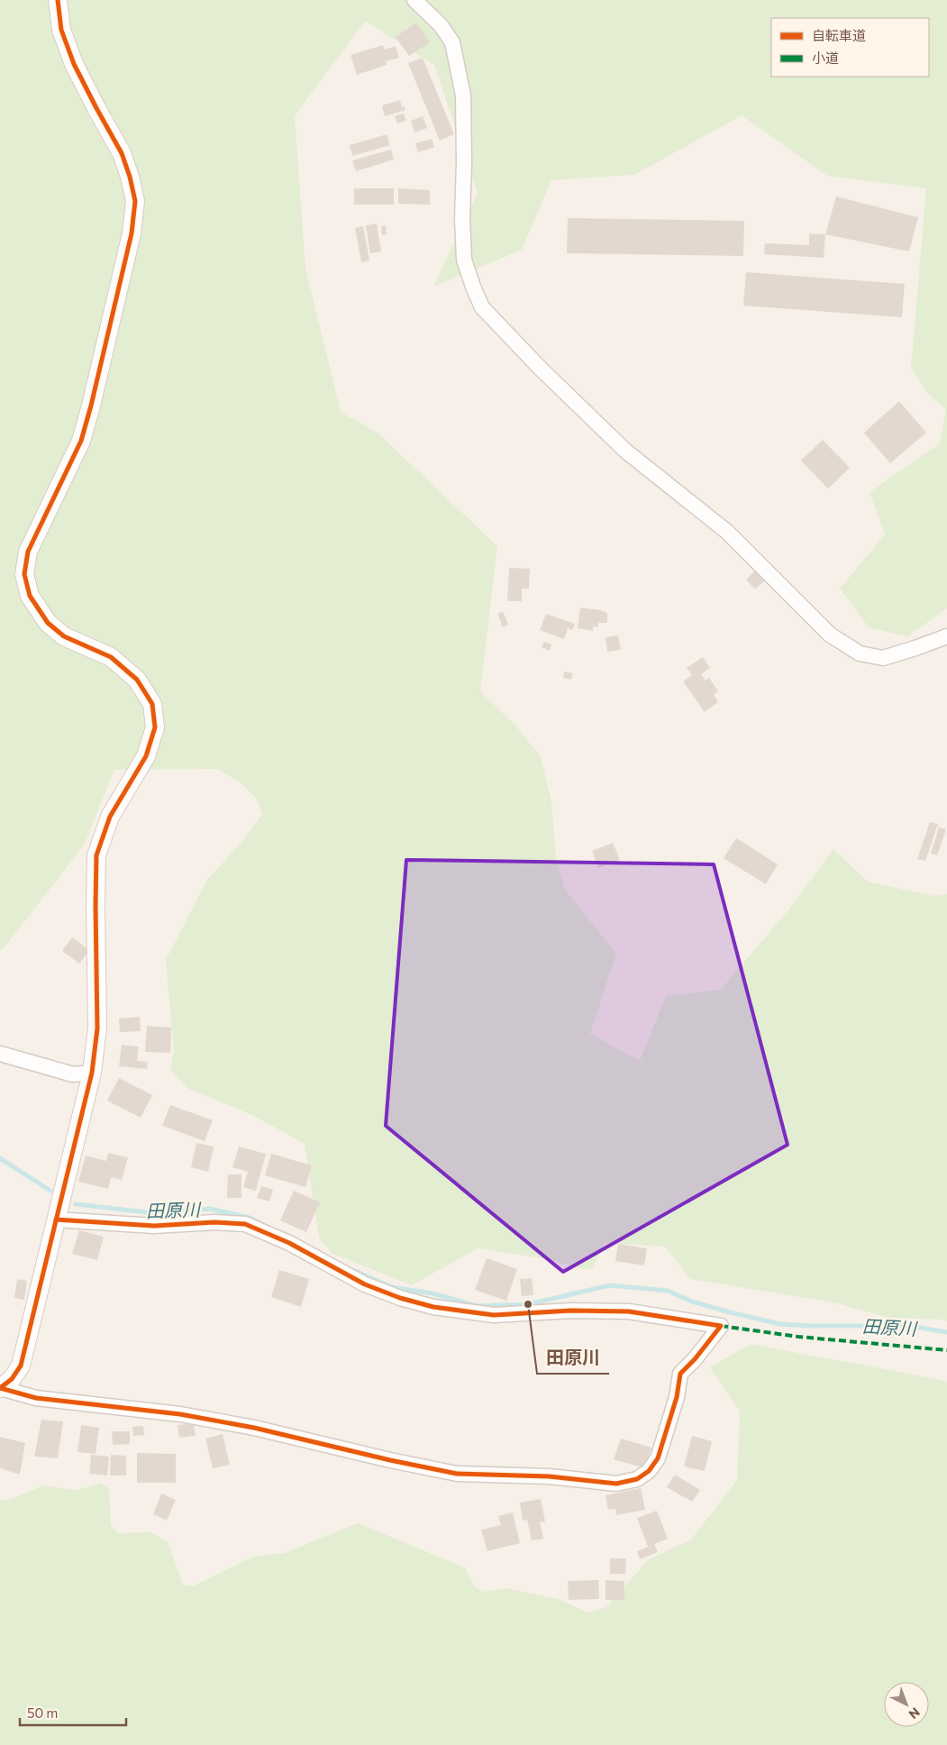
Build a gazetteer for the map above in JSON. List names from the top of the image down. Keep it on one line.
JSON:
{"water":["田原川"],"places":["田原川"],"legend":["自転車道","小道"],"scale_bar":"50 m","north":"bottom right"}
